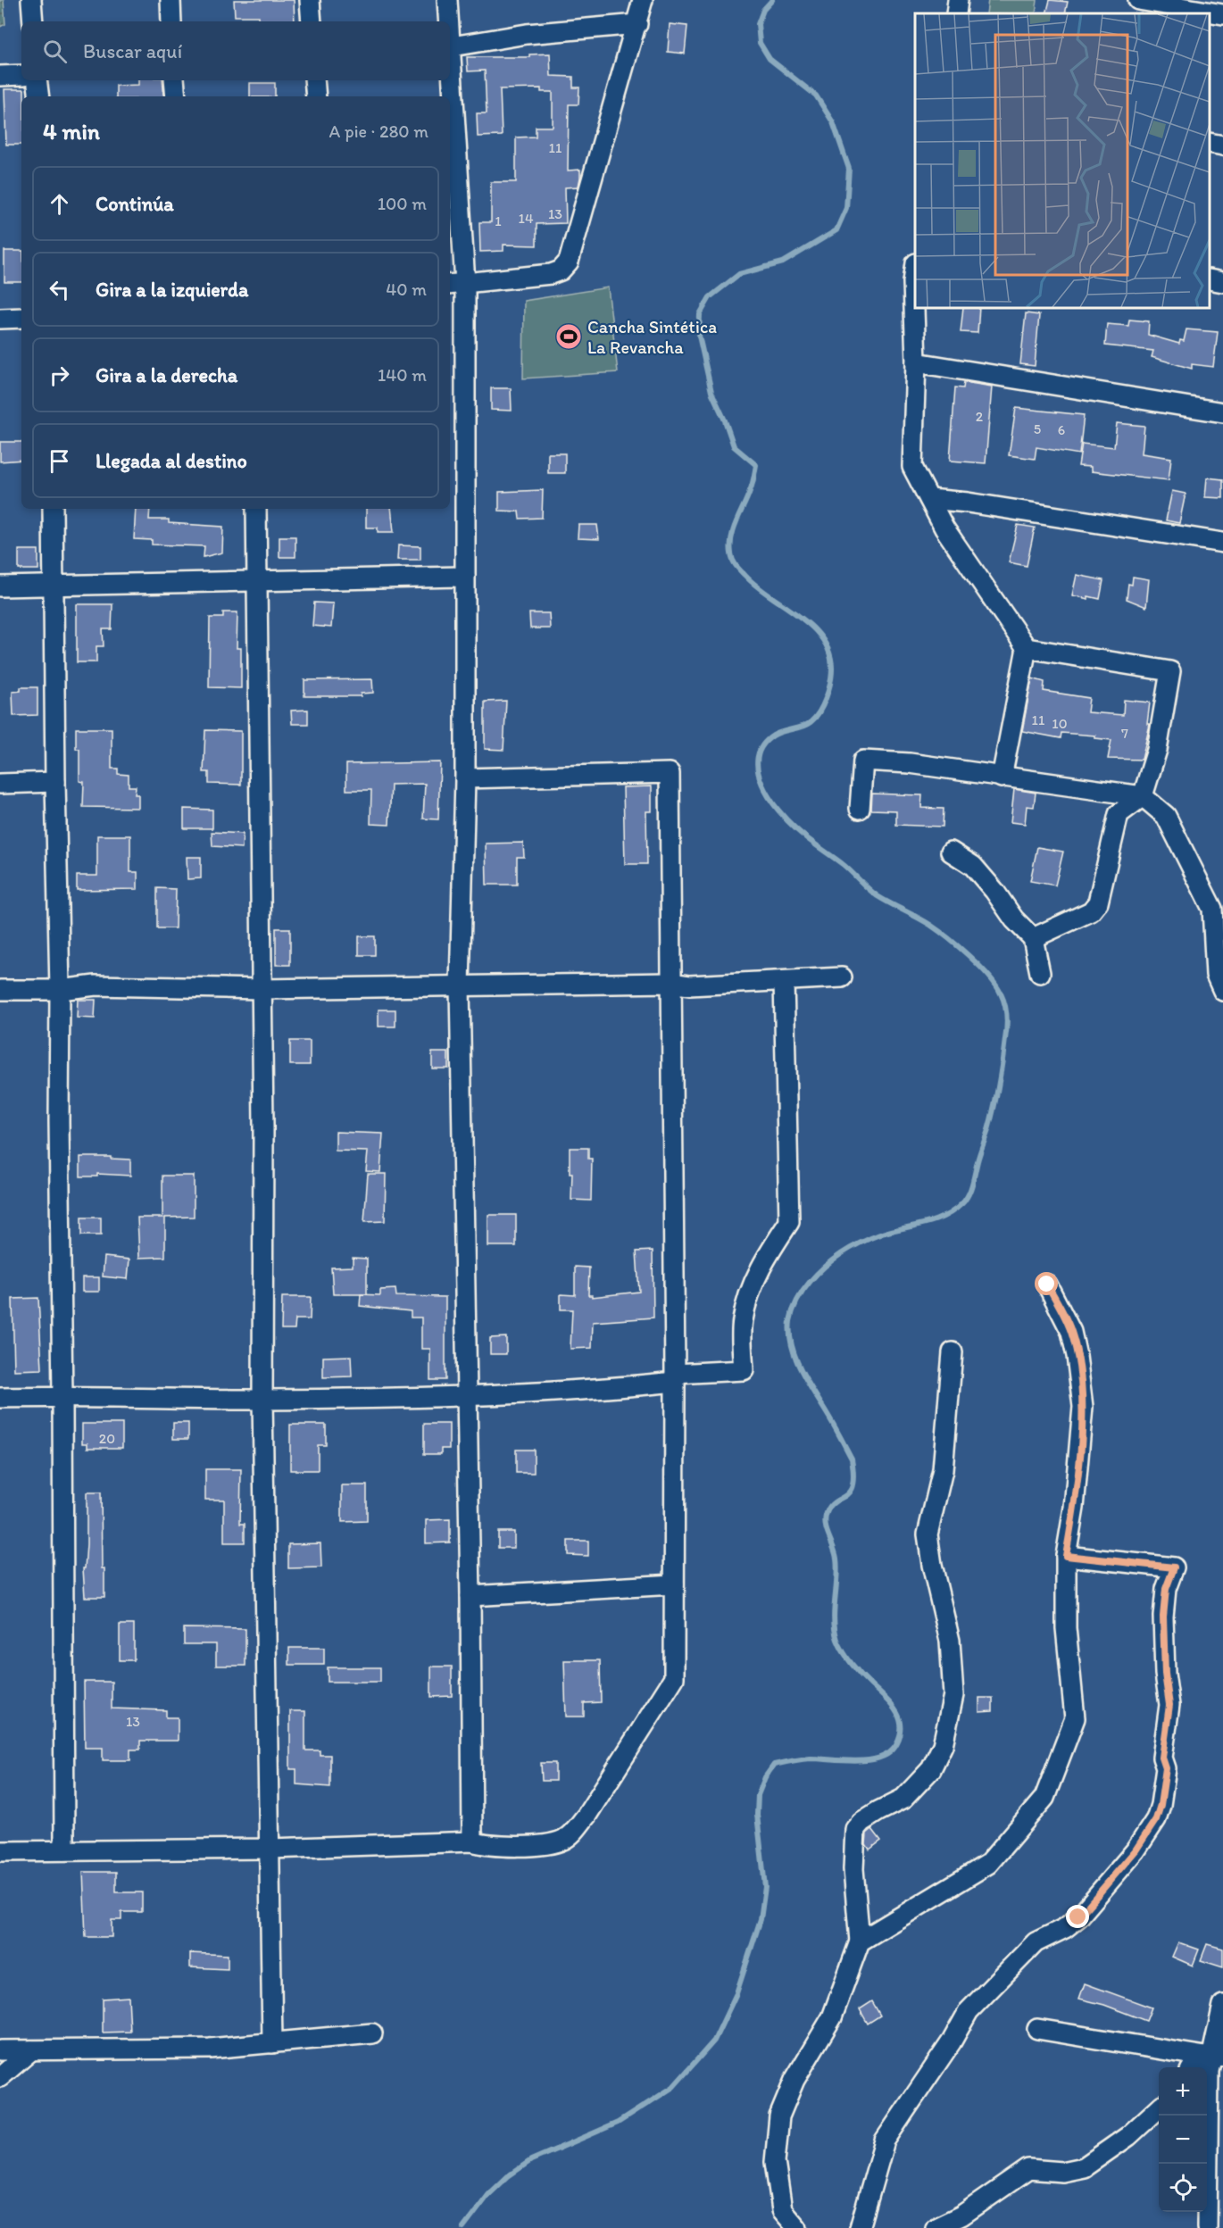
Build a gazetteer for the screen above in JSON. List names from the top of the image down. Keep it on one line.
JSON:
{"places":{"sports":["Cancha Sintética La Revancha"]},"house_numbers":["11","13","14","1","2","5","6","11","10","7","20","13"],"page":{"search":"Buscar aquí","heading":["4 min","A pie · 280 m"],"list":[["Continúa","100 m"],["Gira a la izquierda","40 m"],["Gira a la derecha","140 m"],"Llegada al destino"],"map_buttons":["+","−"]}}
